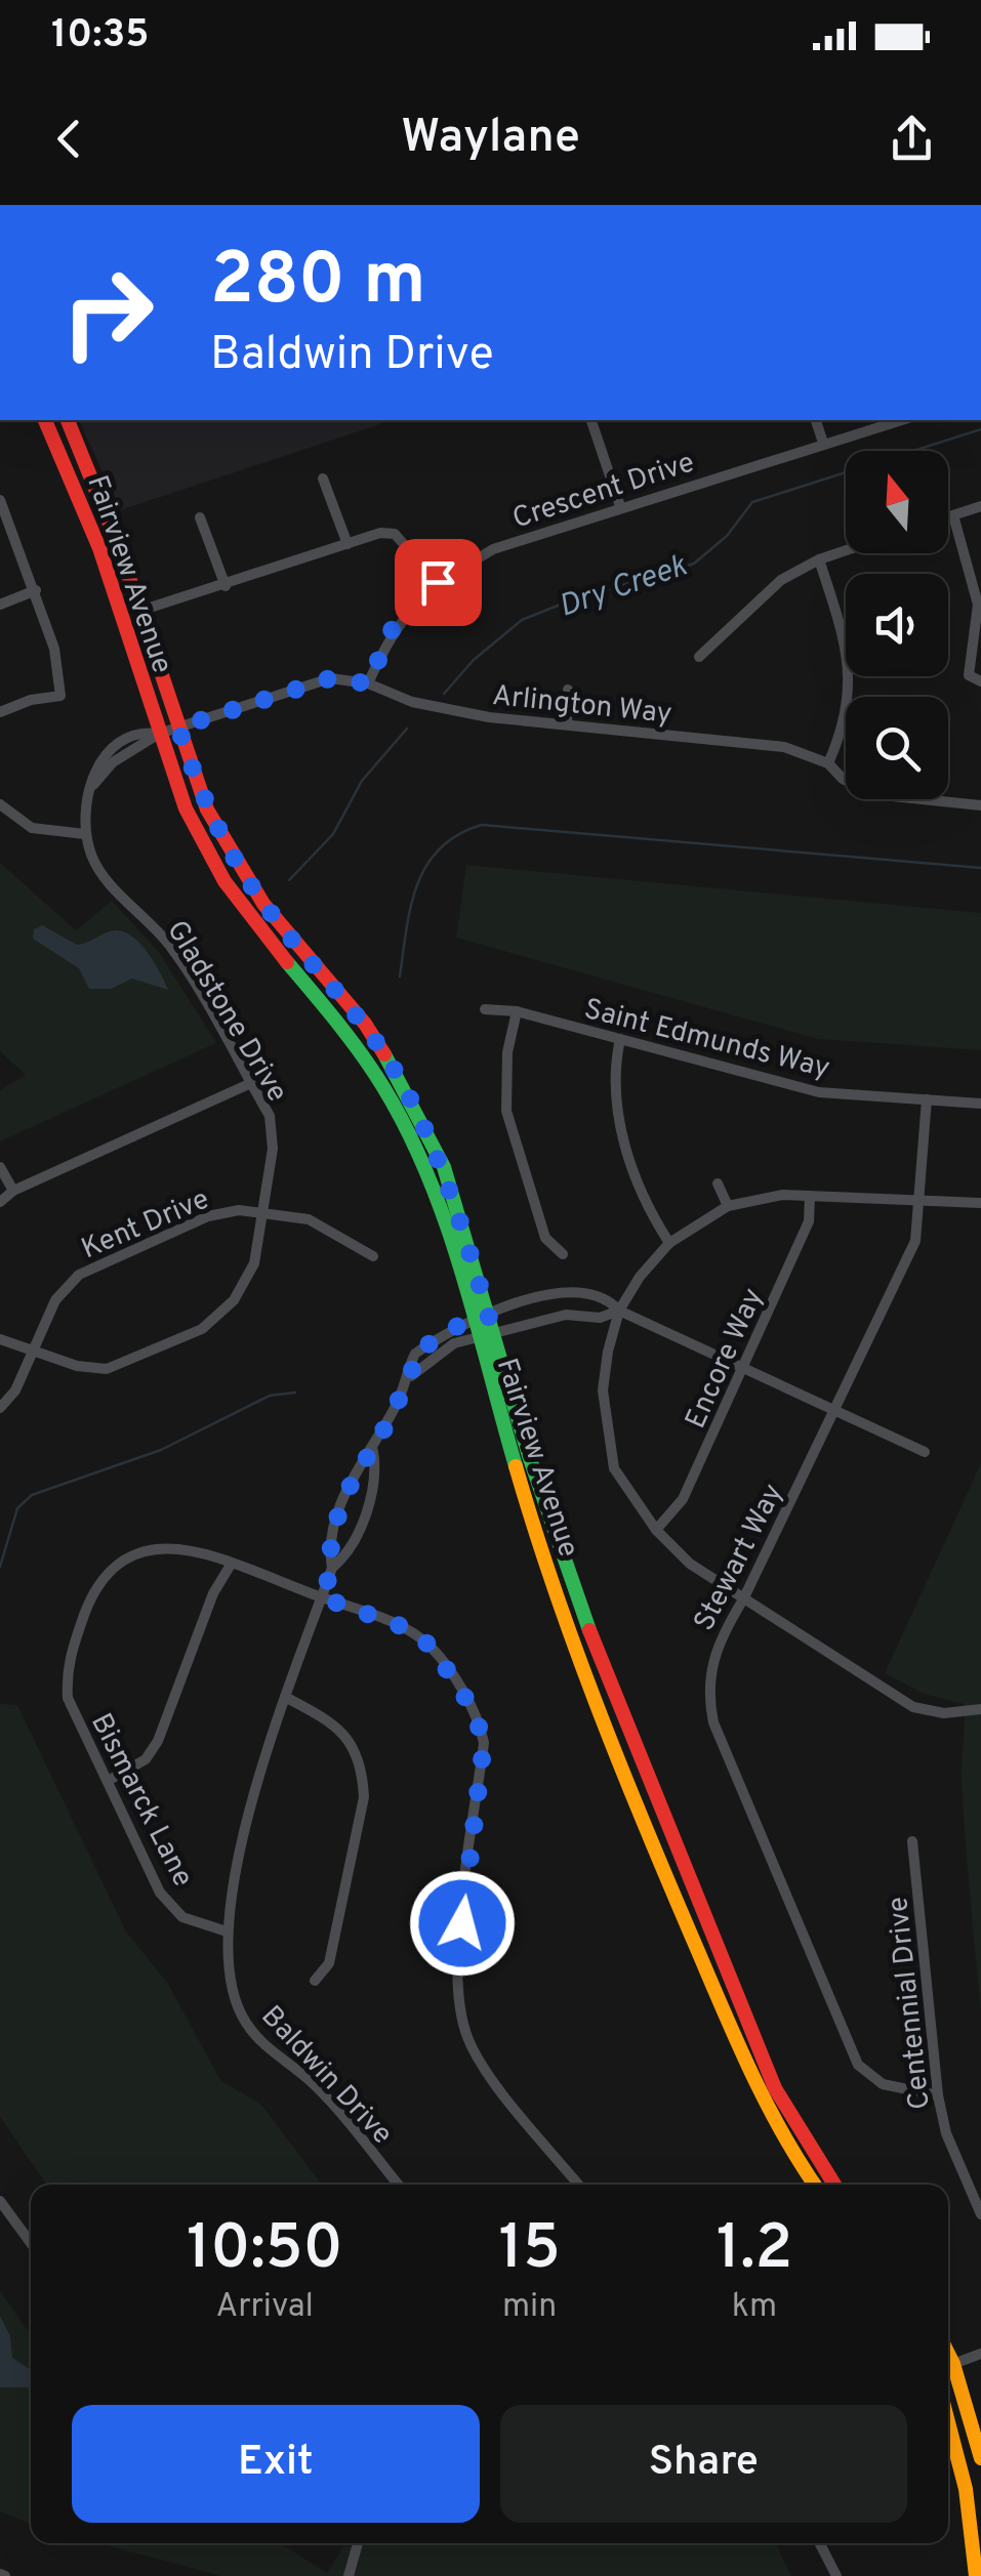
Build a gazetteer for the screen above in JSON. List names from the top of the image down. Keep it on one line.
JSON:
{"streets":{"street":["Crescent Drive","Fairview Avenue","Arlington Way","Gladstone Drive","Saint Edmunds Way","Kent Drive","Encore Way","Stewart Way","Bismarck Lane","Centennial Drive","Baldwin Drive"]},"crossings":[["Crescent Drive","Arlington Way"],["Fairview Avenue","Arlington Way"],["Fairview Avenue","Baldwin Drive"],["Gladstone Drive","Kent Drive"],["Saint Edmunds Way","Stewart Way"],["Encore Way","Baldwin Drive"],["Stewart Way","Centennial Drive"],["Stewart Way","Baldwin Drive"],["Bismarck Lane","Baldwin Drive"]],"water":["Dry Creek"],"north":"top","page":{"status":"10:35","header":"Waylane","turn":["280 m","Baldwin Drive"],"eta":["10:50","Arrival","15","min","1.2","km"],"buttons":["Exit","Share"]}}
